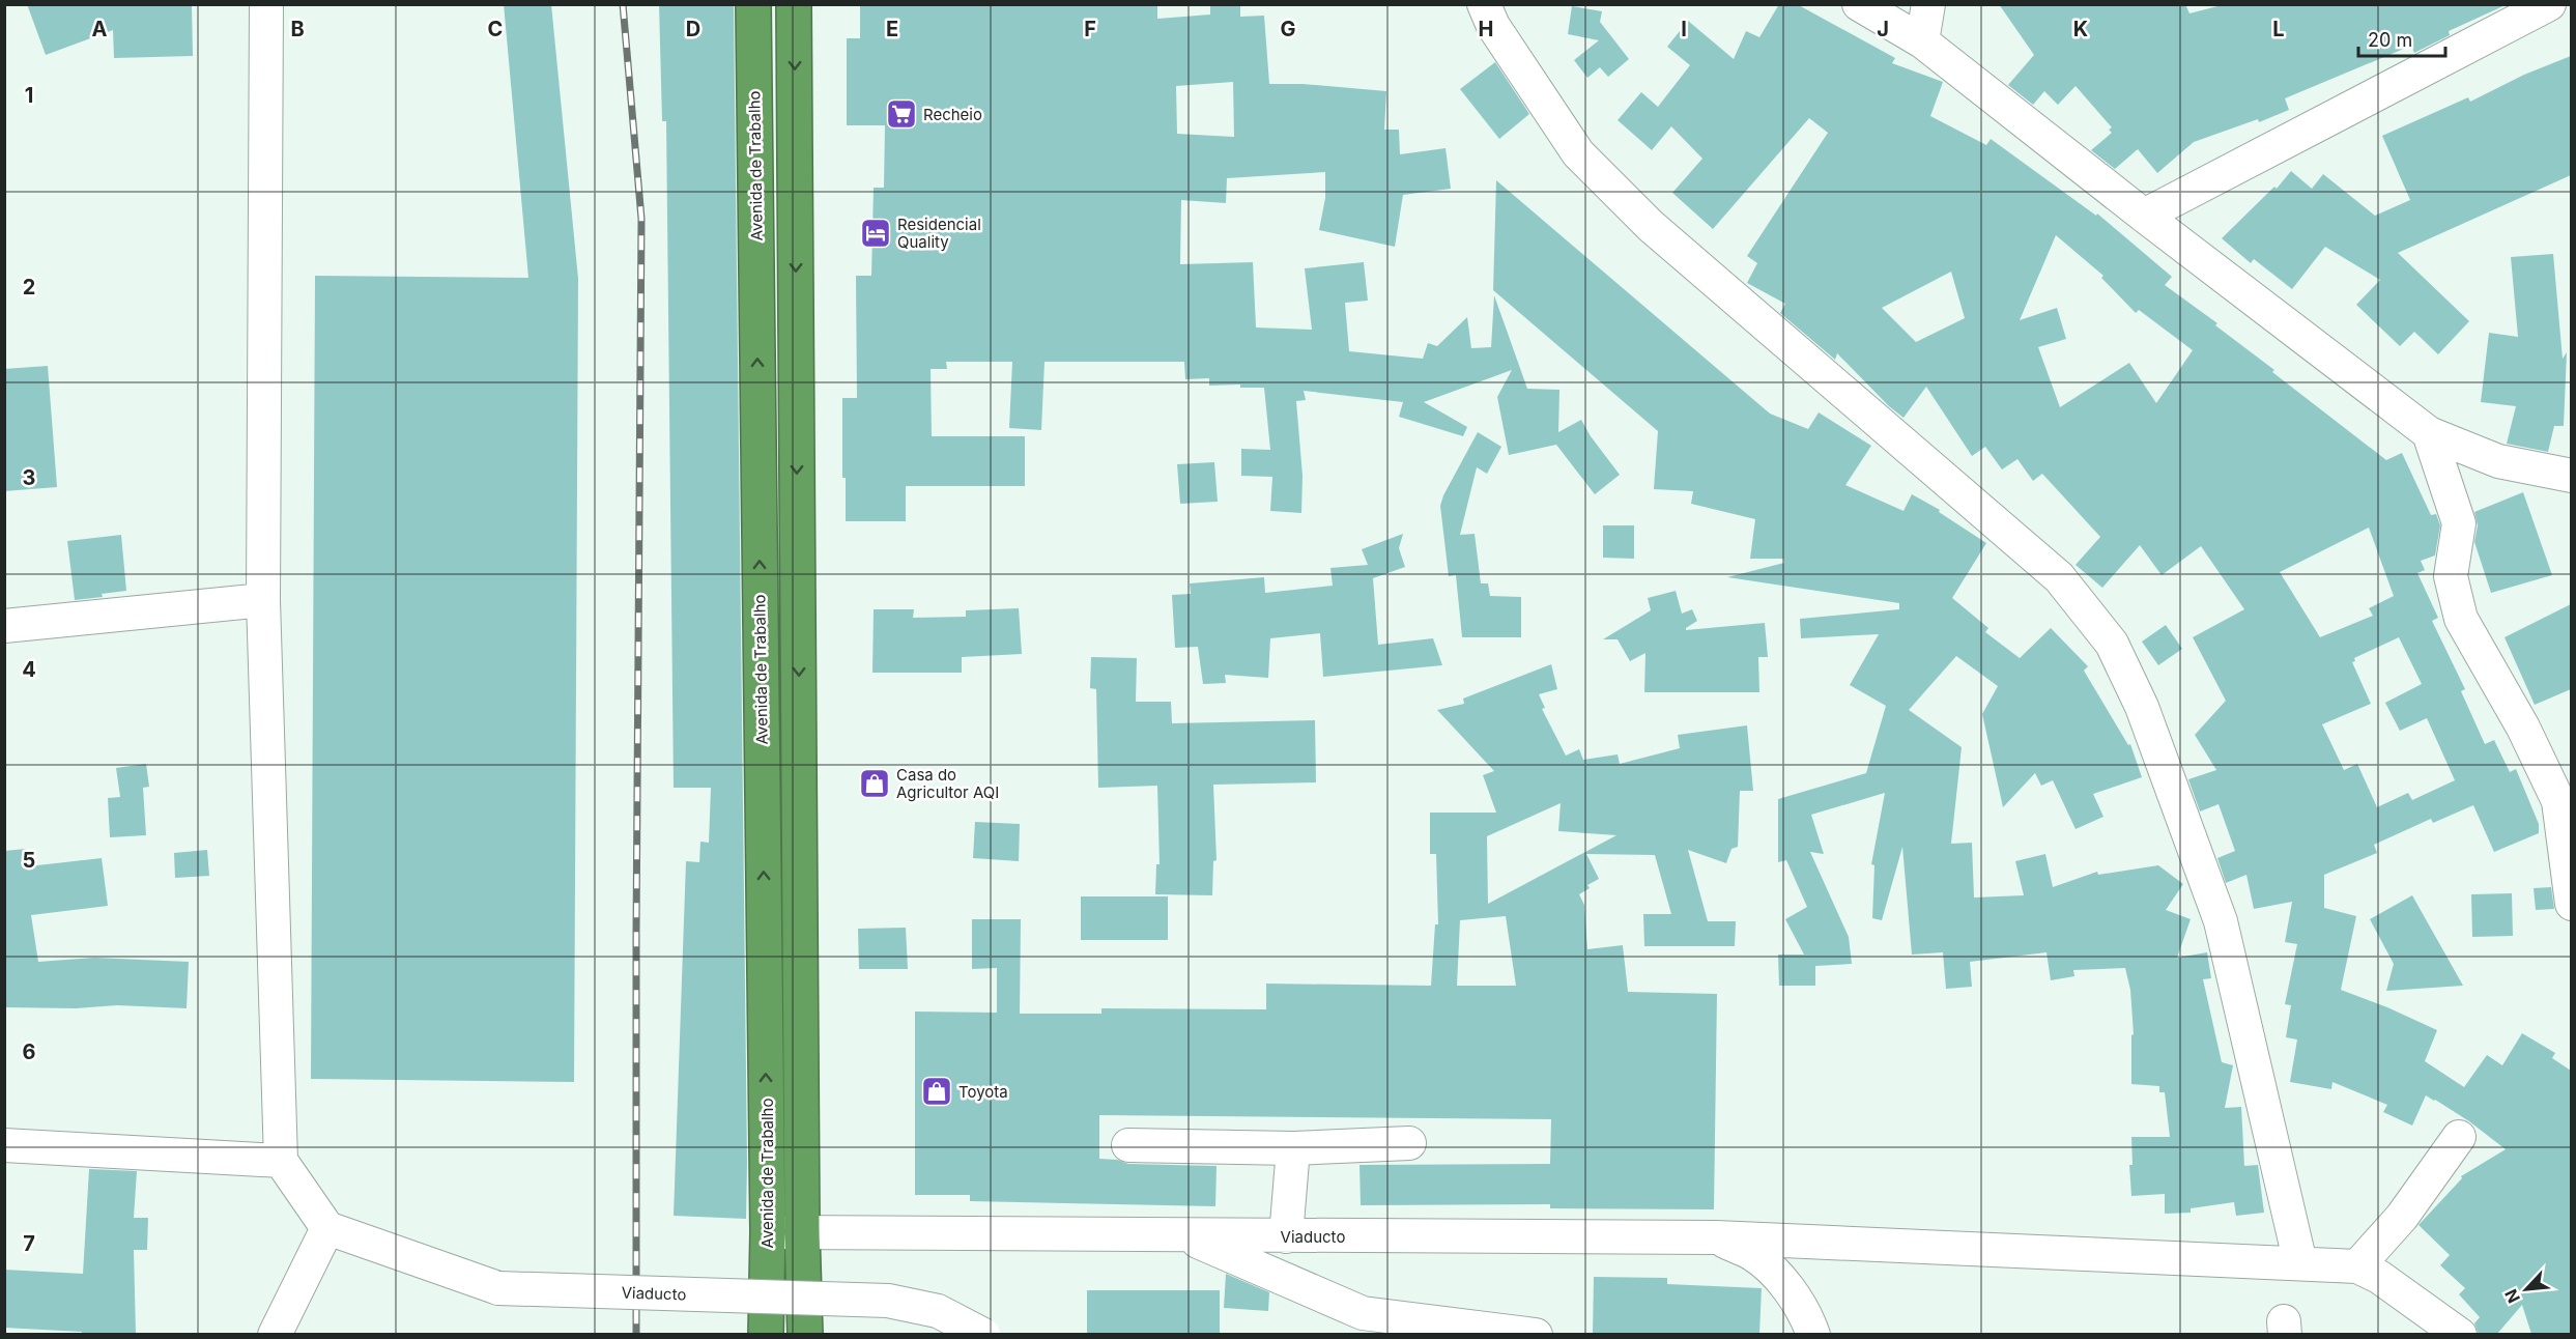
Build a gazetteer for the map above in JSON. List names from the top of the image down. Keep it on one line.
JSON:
{"streets":{"highway":["Avenida de Trabalho"],"street":["Viaducto"]},"crossings":[["Avenida de Trabalho","Viaducto"]],"places":{"supermarket":["Recheio"],"hotel":["Residencial Quality"],"shop":["Casa do Agricultor AQI","Toyota"]},"scale_bar":"20 m","north":"bottom left","grid":{"columns":["A","B","C","D","E","F","G","H","I","J","K","L"],"rows":["1","2","3","4","5","6","7"]}}
